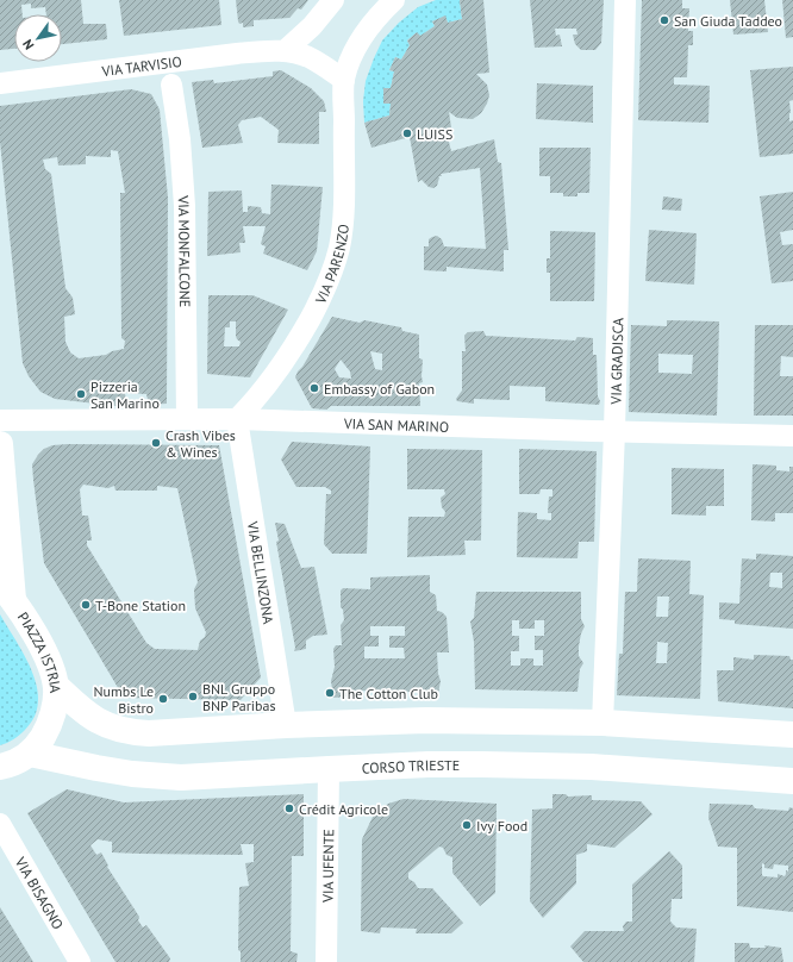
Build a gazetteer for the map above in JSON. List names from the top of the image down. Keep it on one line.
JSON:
{"streets":{"street":["VIA TARVISIO","VIA MONFALCONE","VIA PARENZO","VIA GRADISCA","VIA SAN MARINO","VIA BELLINZONA","PIAZZA ISTRIA","CORSO TRIESTE","VIA UFENTE","VIA BISAGNO"]},"crossings":[["VIA MONFALCONE","VIA SAN MARINO"],["VIA PARENZO","VIA SAN MARINO"],["VIA PARENZO","VIA BELLINZONA"],["VIA GRADISCA","VIA SAN MARINO"],["VIA SAN MARINO","VIA BELLINZONA"],["PIAZZA ISTRIA","CORSO TRIESTE"],["CORSO TRIESTE","VIA UFENTE"]],"places":["San Giuda Taddeo","LUISS","Embassy of Gabon","Pizzeria San Marino","Crash Vibes & Wines","T-Bone Station","The Cotton Club","BNL Gruppo BNP Paribas","Numbs Le Bistro","Crédit Agricole","Ivy Food"],"north":"bottom left"}
